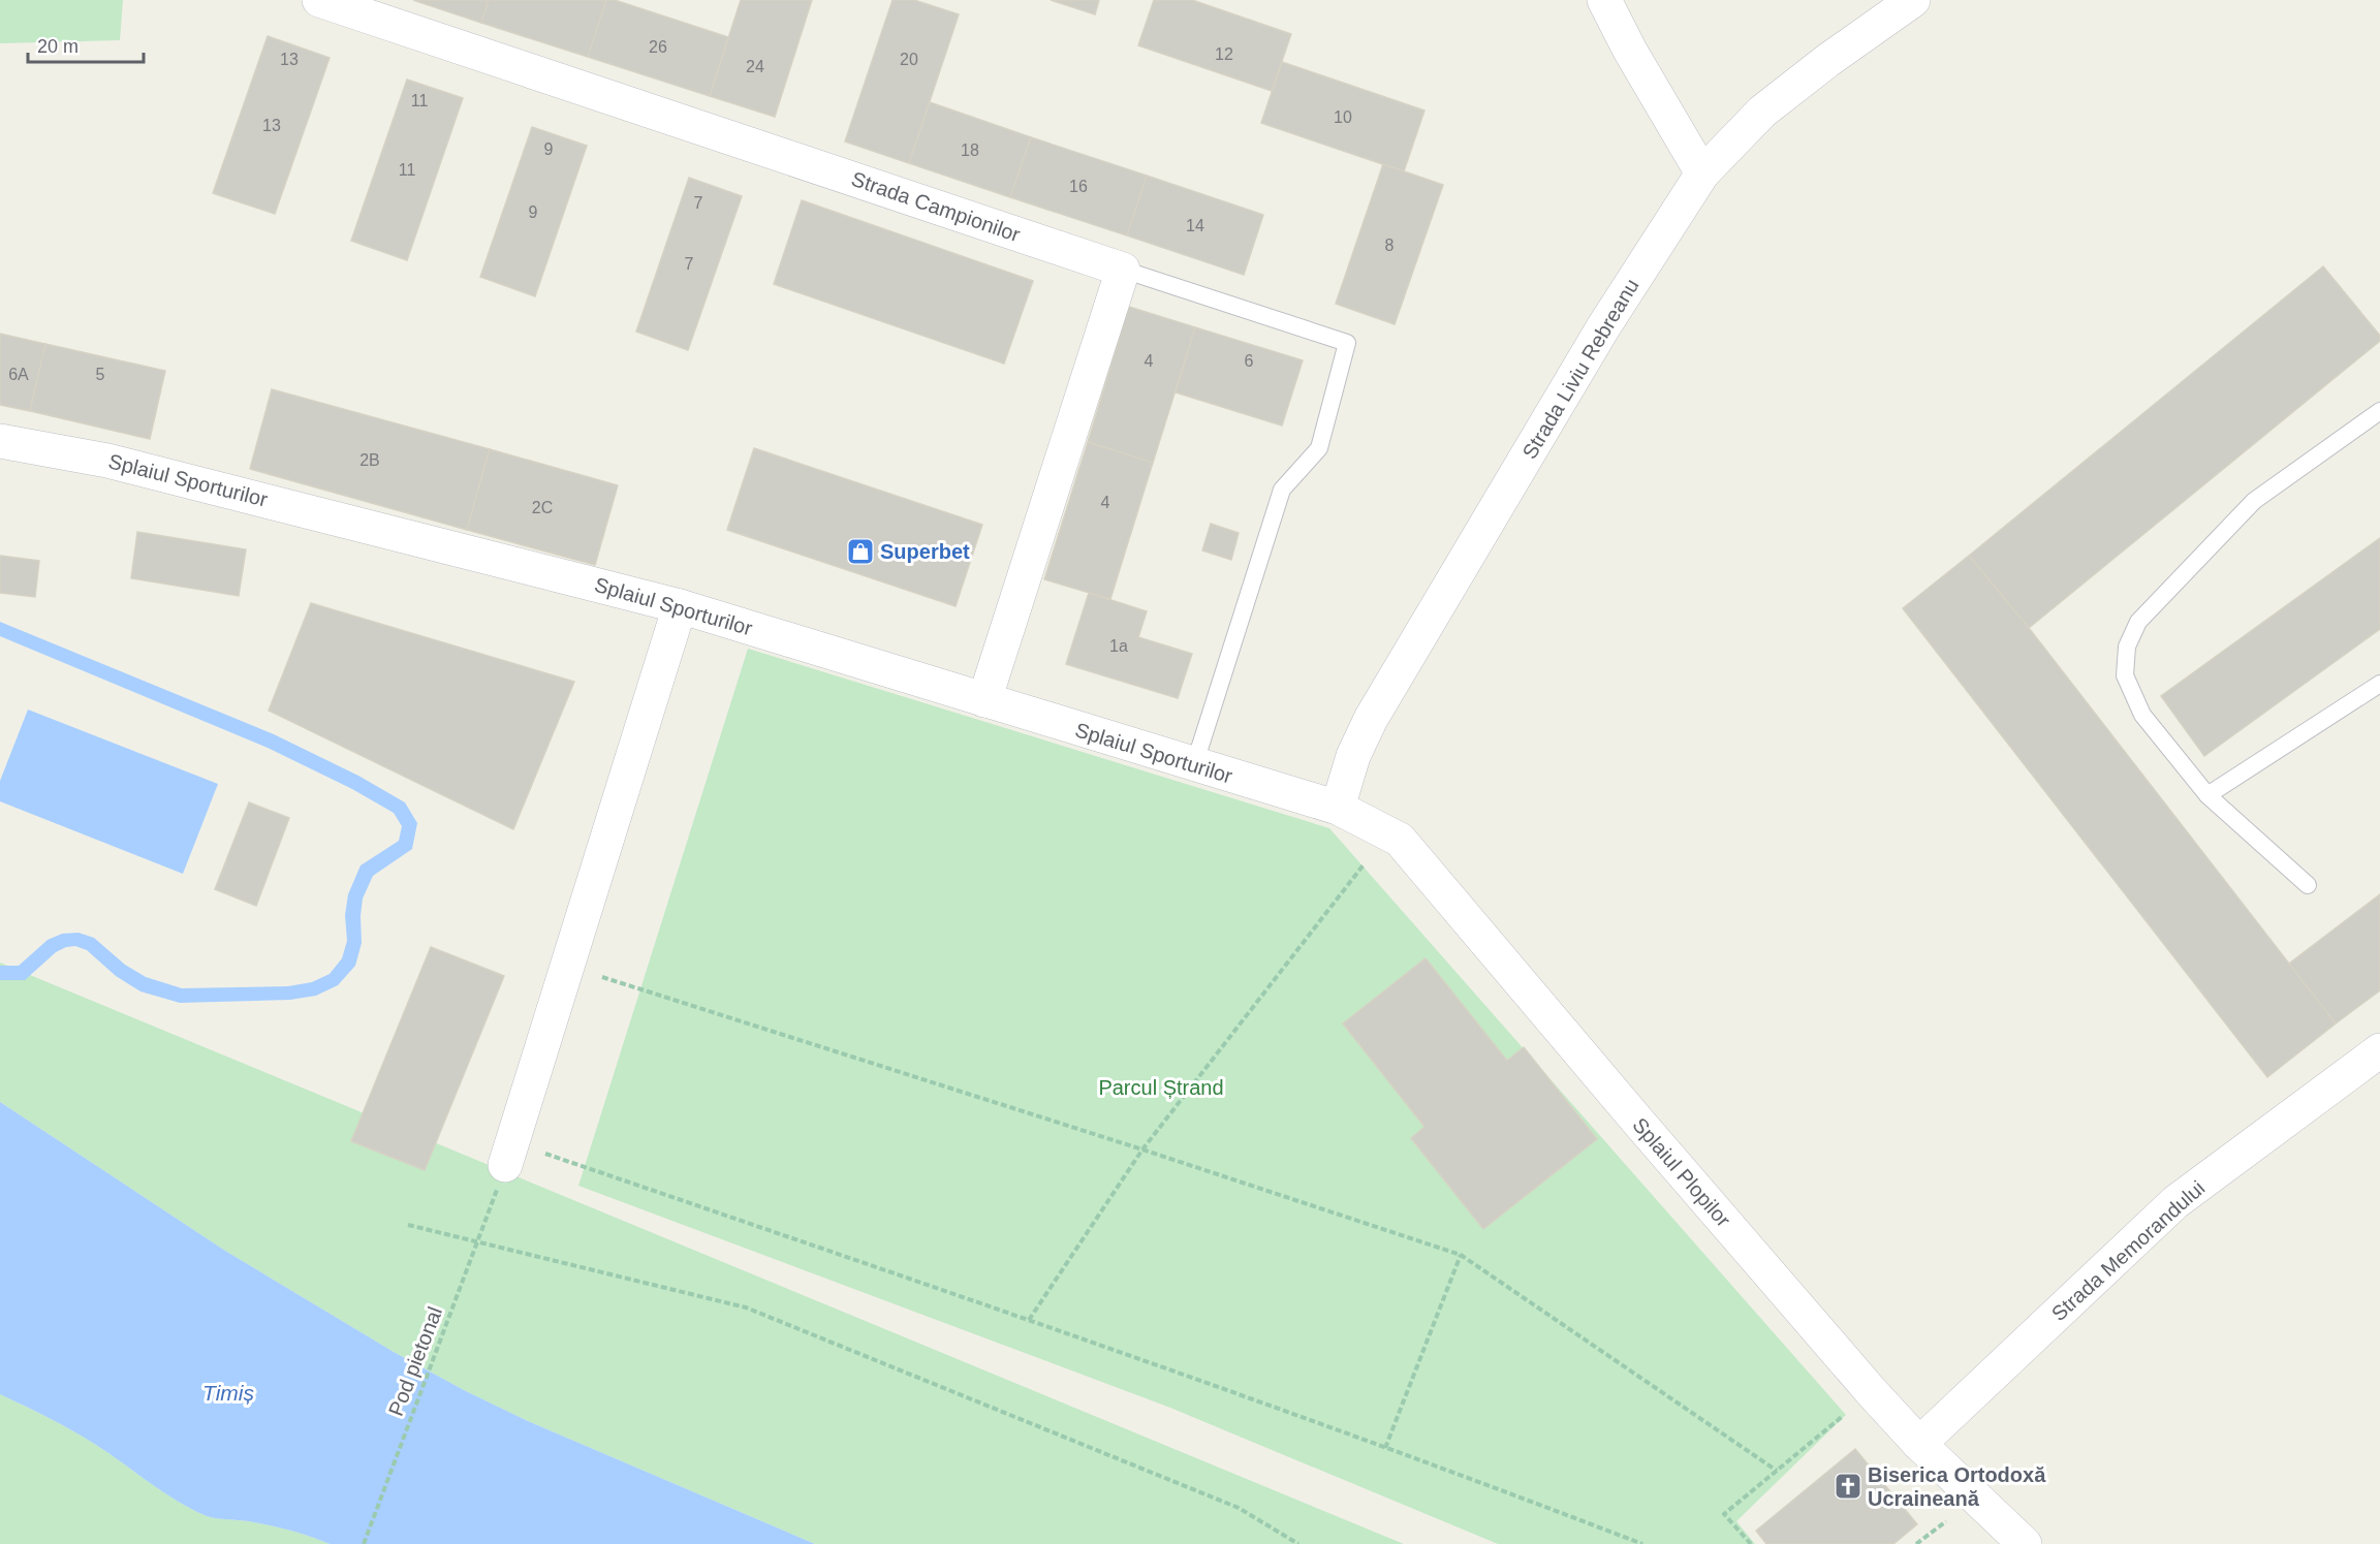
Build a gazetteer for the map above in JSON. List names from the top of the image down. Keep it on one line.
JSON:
{"streets":{"street":["Strada Campionilor","Strada Liviu Rebreanu","Splaiul Sporturilor","Splaiul Plopilor","Strada Memorandului"],"path":["Pod pietonal"]},"crossings":[["Strada Liviu Rebreanu","Splaiul Sporturilor"],["Strada Liviu Rebreanu","Splaiul Plopilor"],["Splaiul Sporturilor","Splaiul Plopilor"],["Splaiul Plopilor","Strada Memorandului"]],"water":["Timiș"],"parks":["Parcul Ștrand"],"places":{"shop":["Superbet"],"church":["Biserica Ortodoxă Ucraineană"]},"house_numbers":["26","12","13","20","24","11","10","13","9","18","11","16","7","9","14","8","7","4","6","6A","5","2B","4","2C","1a"],"scale_bar":"20 m"}
